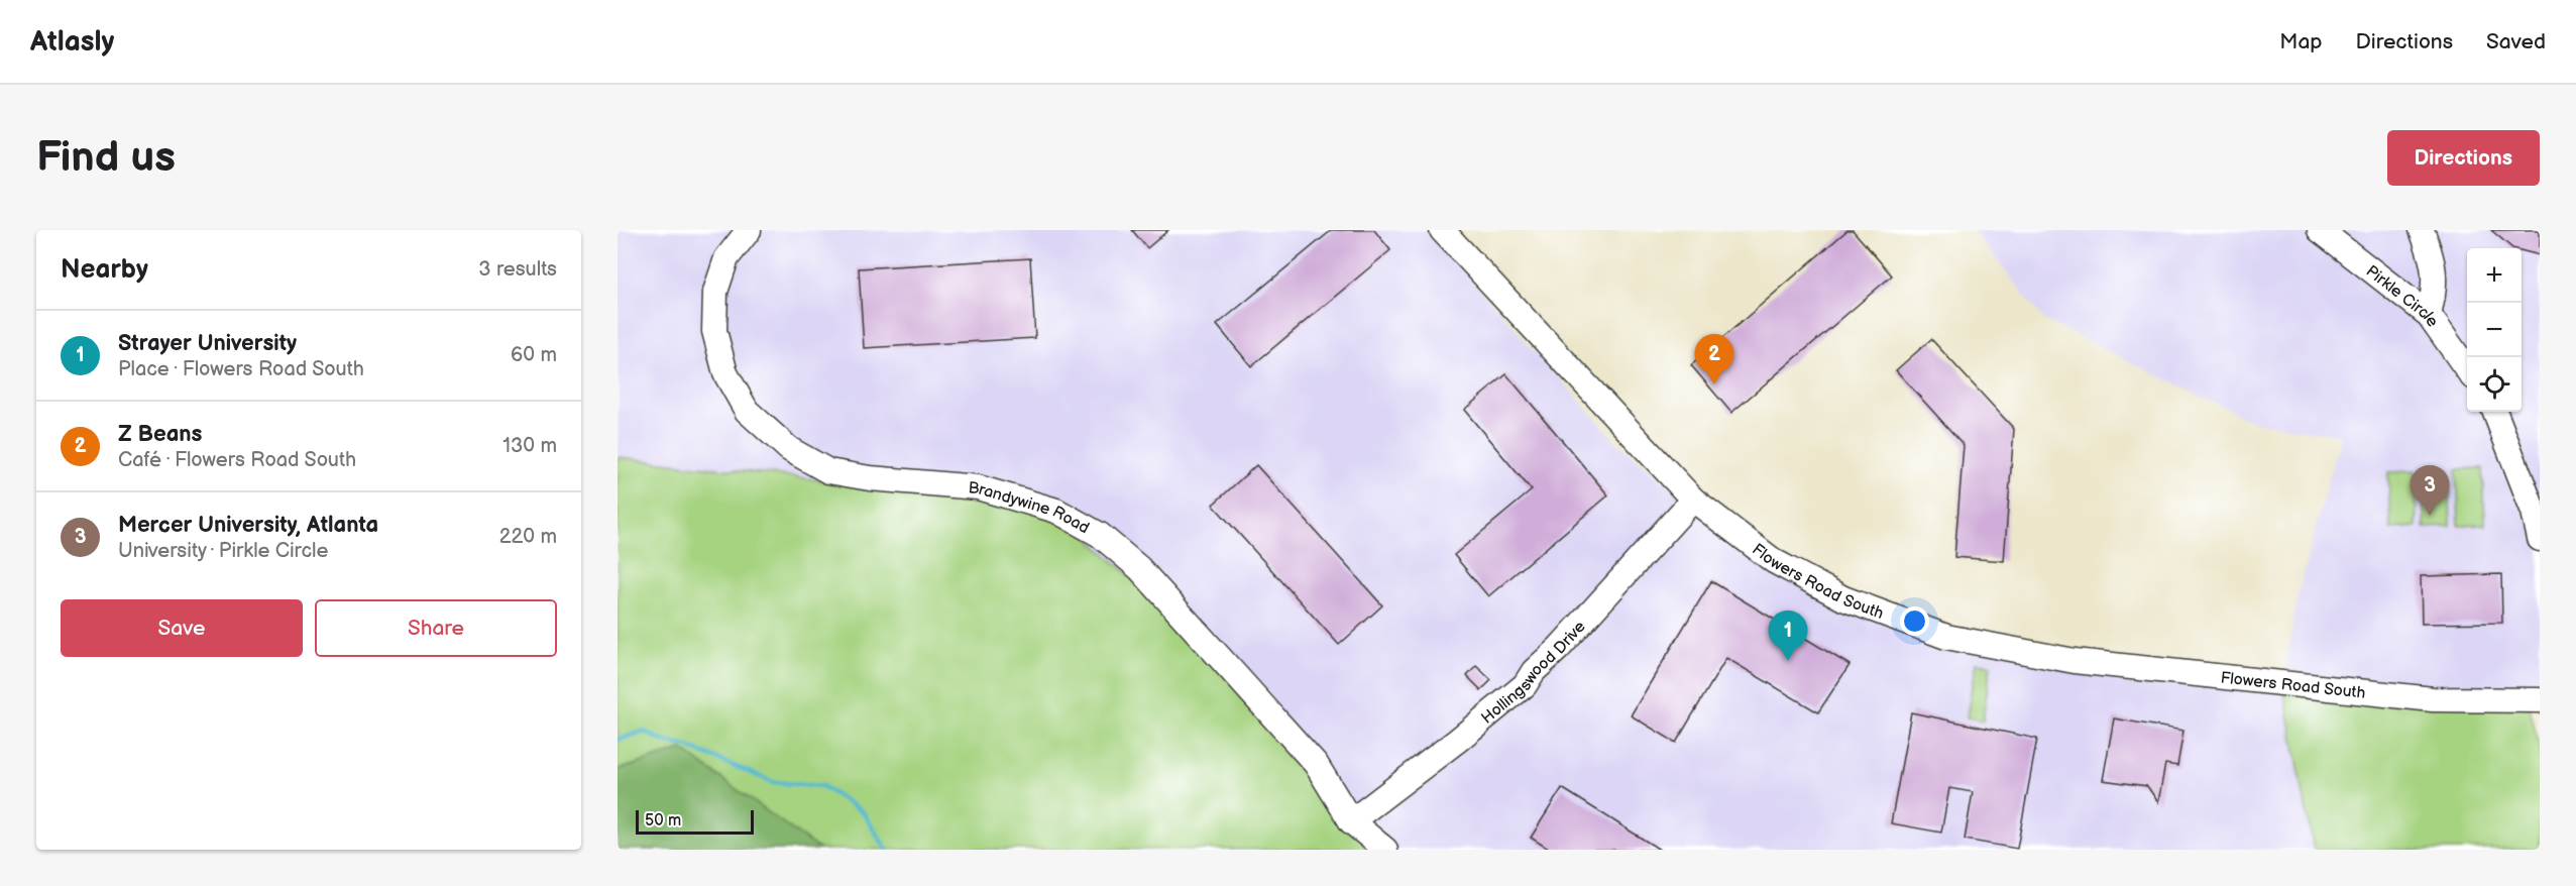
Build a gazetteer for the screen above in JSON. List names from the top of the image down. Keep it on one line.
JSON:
{"streets":{"street":["Pirkle Circle","Brandywine Road","Flowers Road South","Hollingswood Drive"]},"crossings":[["Brandywine Road","Hollingswood Drive"],["Flowers Road South","Hollingswood Drive"]],"scale_bar":"50 m","page":{"header":"Atlasly","nav":["Map","Directions","Saved"],"buttons":["Directions",["Save","Share"]],"title":"Find us","heading":["Nearby","3 results"],"map_buttons":["+","−"],"list":[{"mark":"1","name":"Strayer University","note":"Place · Flowers Road South","value":"60 m"},{"mark":"2","name":"Z Beans","note":"Café · Flowers Road South","value":"130 m"},{"mark":"3","name":"Mercer University, Atlanta","note":"University · Pirkle Circle","value":"220 m"}],"pins":["2","3","1"],"scale":"50 m"}}
